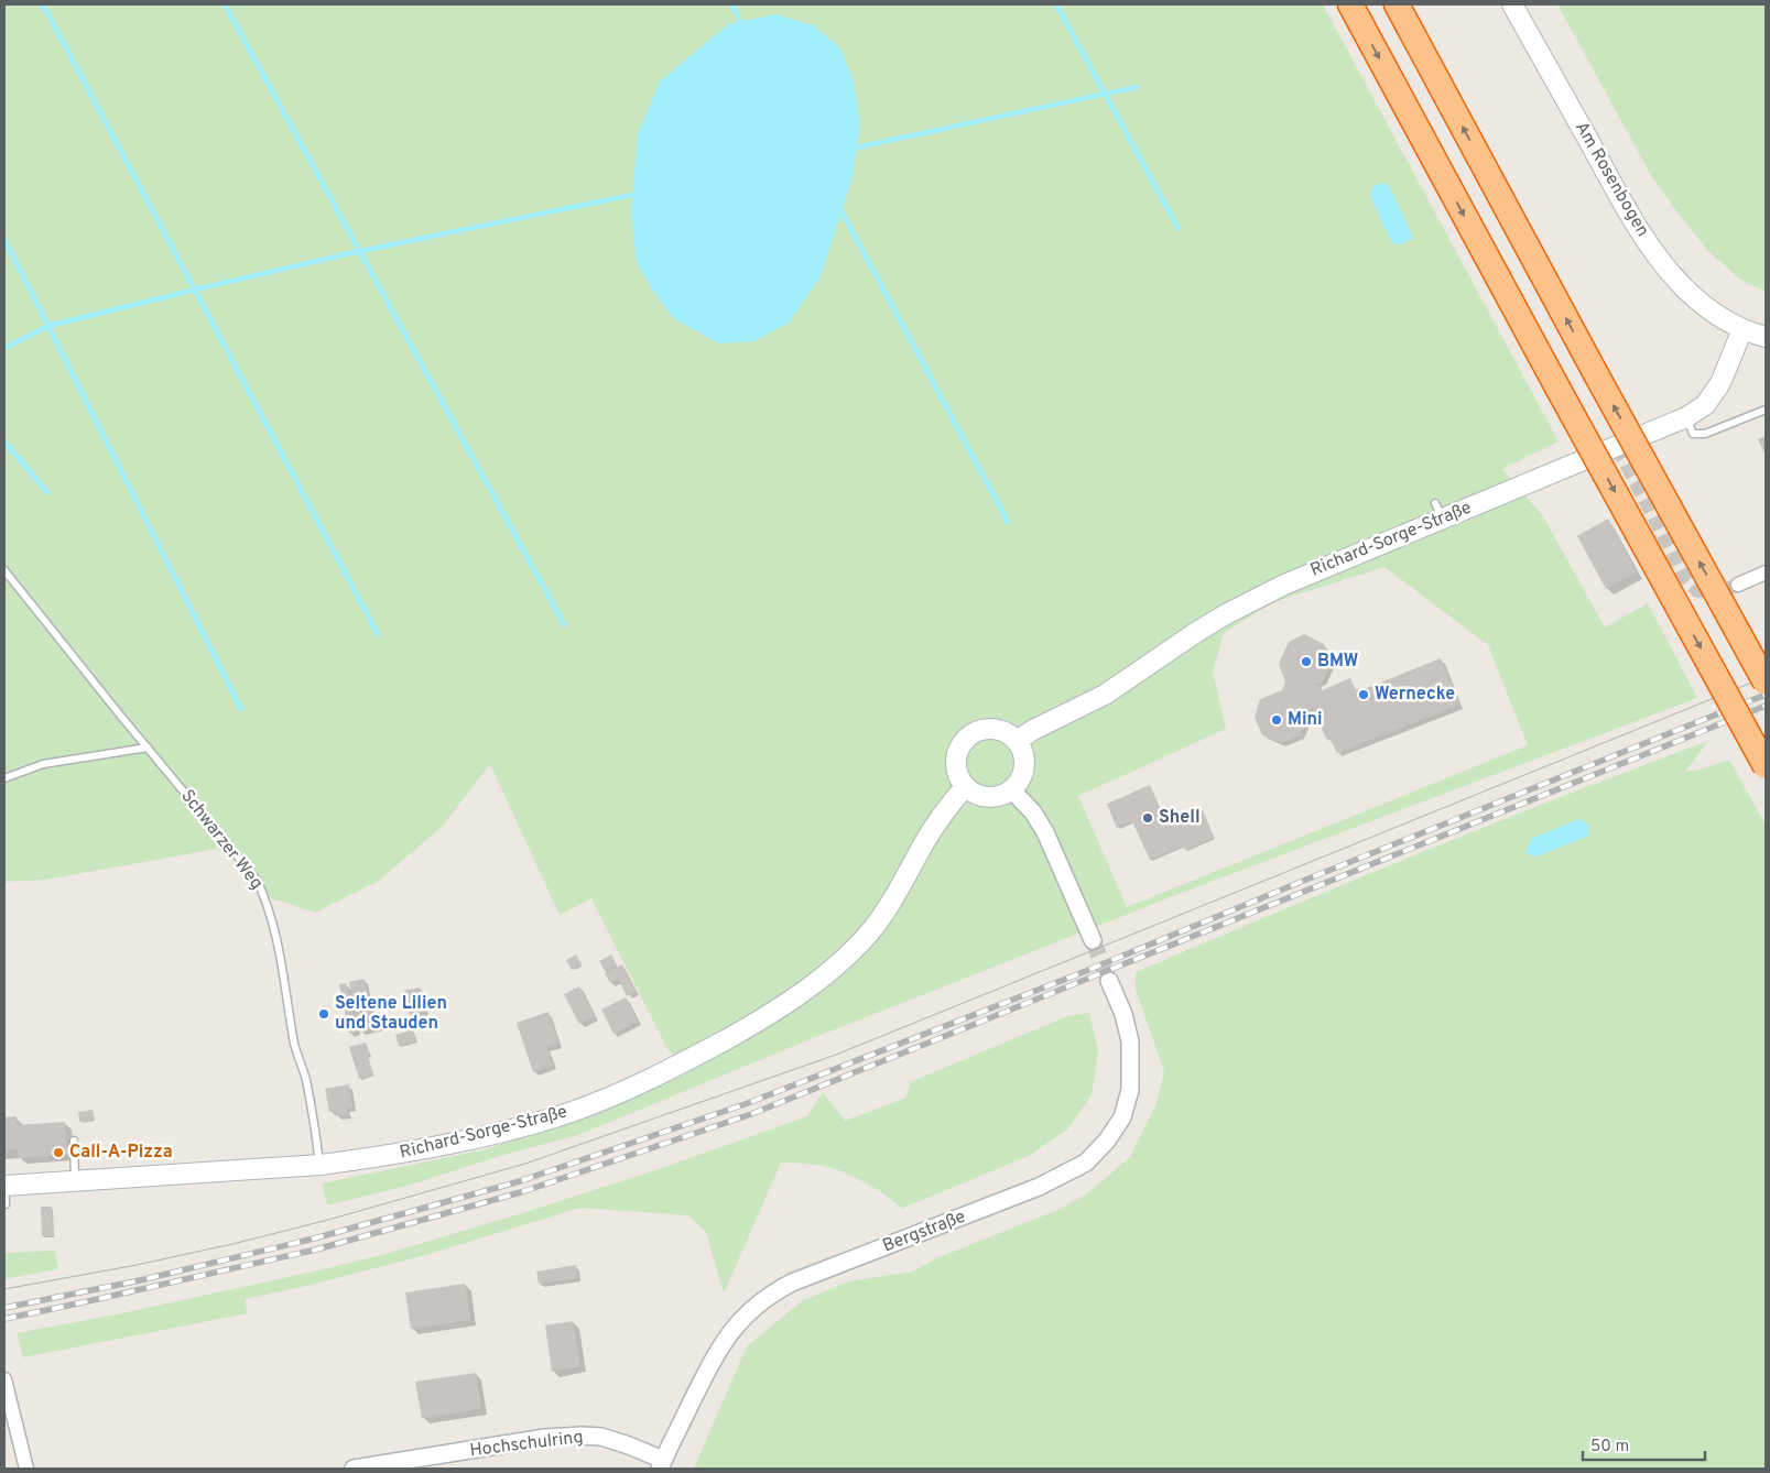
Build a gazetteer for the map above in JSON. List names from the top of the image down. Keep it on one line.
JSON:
{"streets":{"main road":["Am Rosenbogen","Richard-Sorge-Straße"],"street":["Bergstraße","Hochschulring"],"lane":["Schwarzer Weg"]},"crossings":[["Am Rosenbogen","Richard-Sorge-Straße"],["Richard-Sorge-Straße","Schwarzer Weg"],["Bergstraße","Hochschulring"]],"places":["BMW","Wernecke","Mini","Shell","Seltene Lilien und Stauden","Call-A-Pizza"],"scale_bar":"50 m"}
